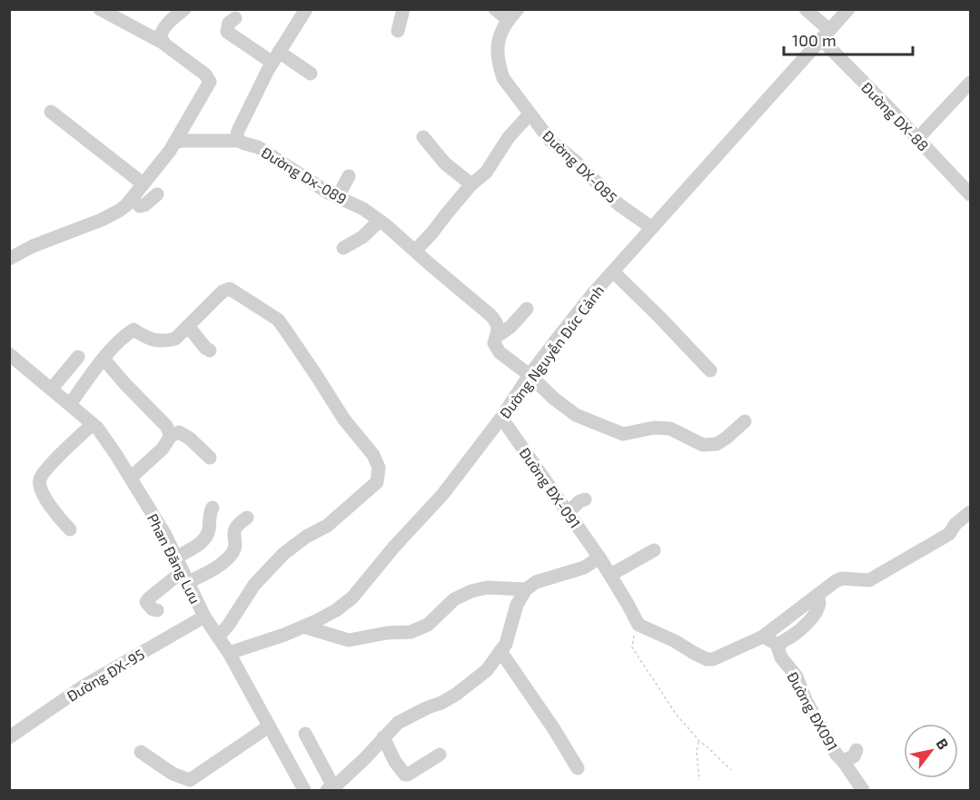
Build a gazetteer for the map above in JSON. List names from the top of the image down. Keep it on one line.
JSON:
{"streets":{"street":["Đường DX-88","Đường DX-085","Đường Dx-089","Đường Nguyễn Đức Cảnh","Đường ĐX-091","Phan Đăng Lưu","Đường ĐX-95","Đường ĐX091"]},"crossings":[["Đường DX-88","Đường Nguyễn Đức Cảnh"],["Đường DX-085","Đường Nguyễn Đức Cảnh"],["Đường Dx-089","Đường Nguyễn Đức Cảnh"],["Đường Nguyễn Đức Cảnh","Đường ĐX-091"],["Đường Nguyễn Đức Cảnh","Phan Đăng Lưu"],["Phan Đăng Lưu","Đường ĐX-95"]],"scale_bar":"100 m","north":"top right"}
